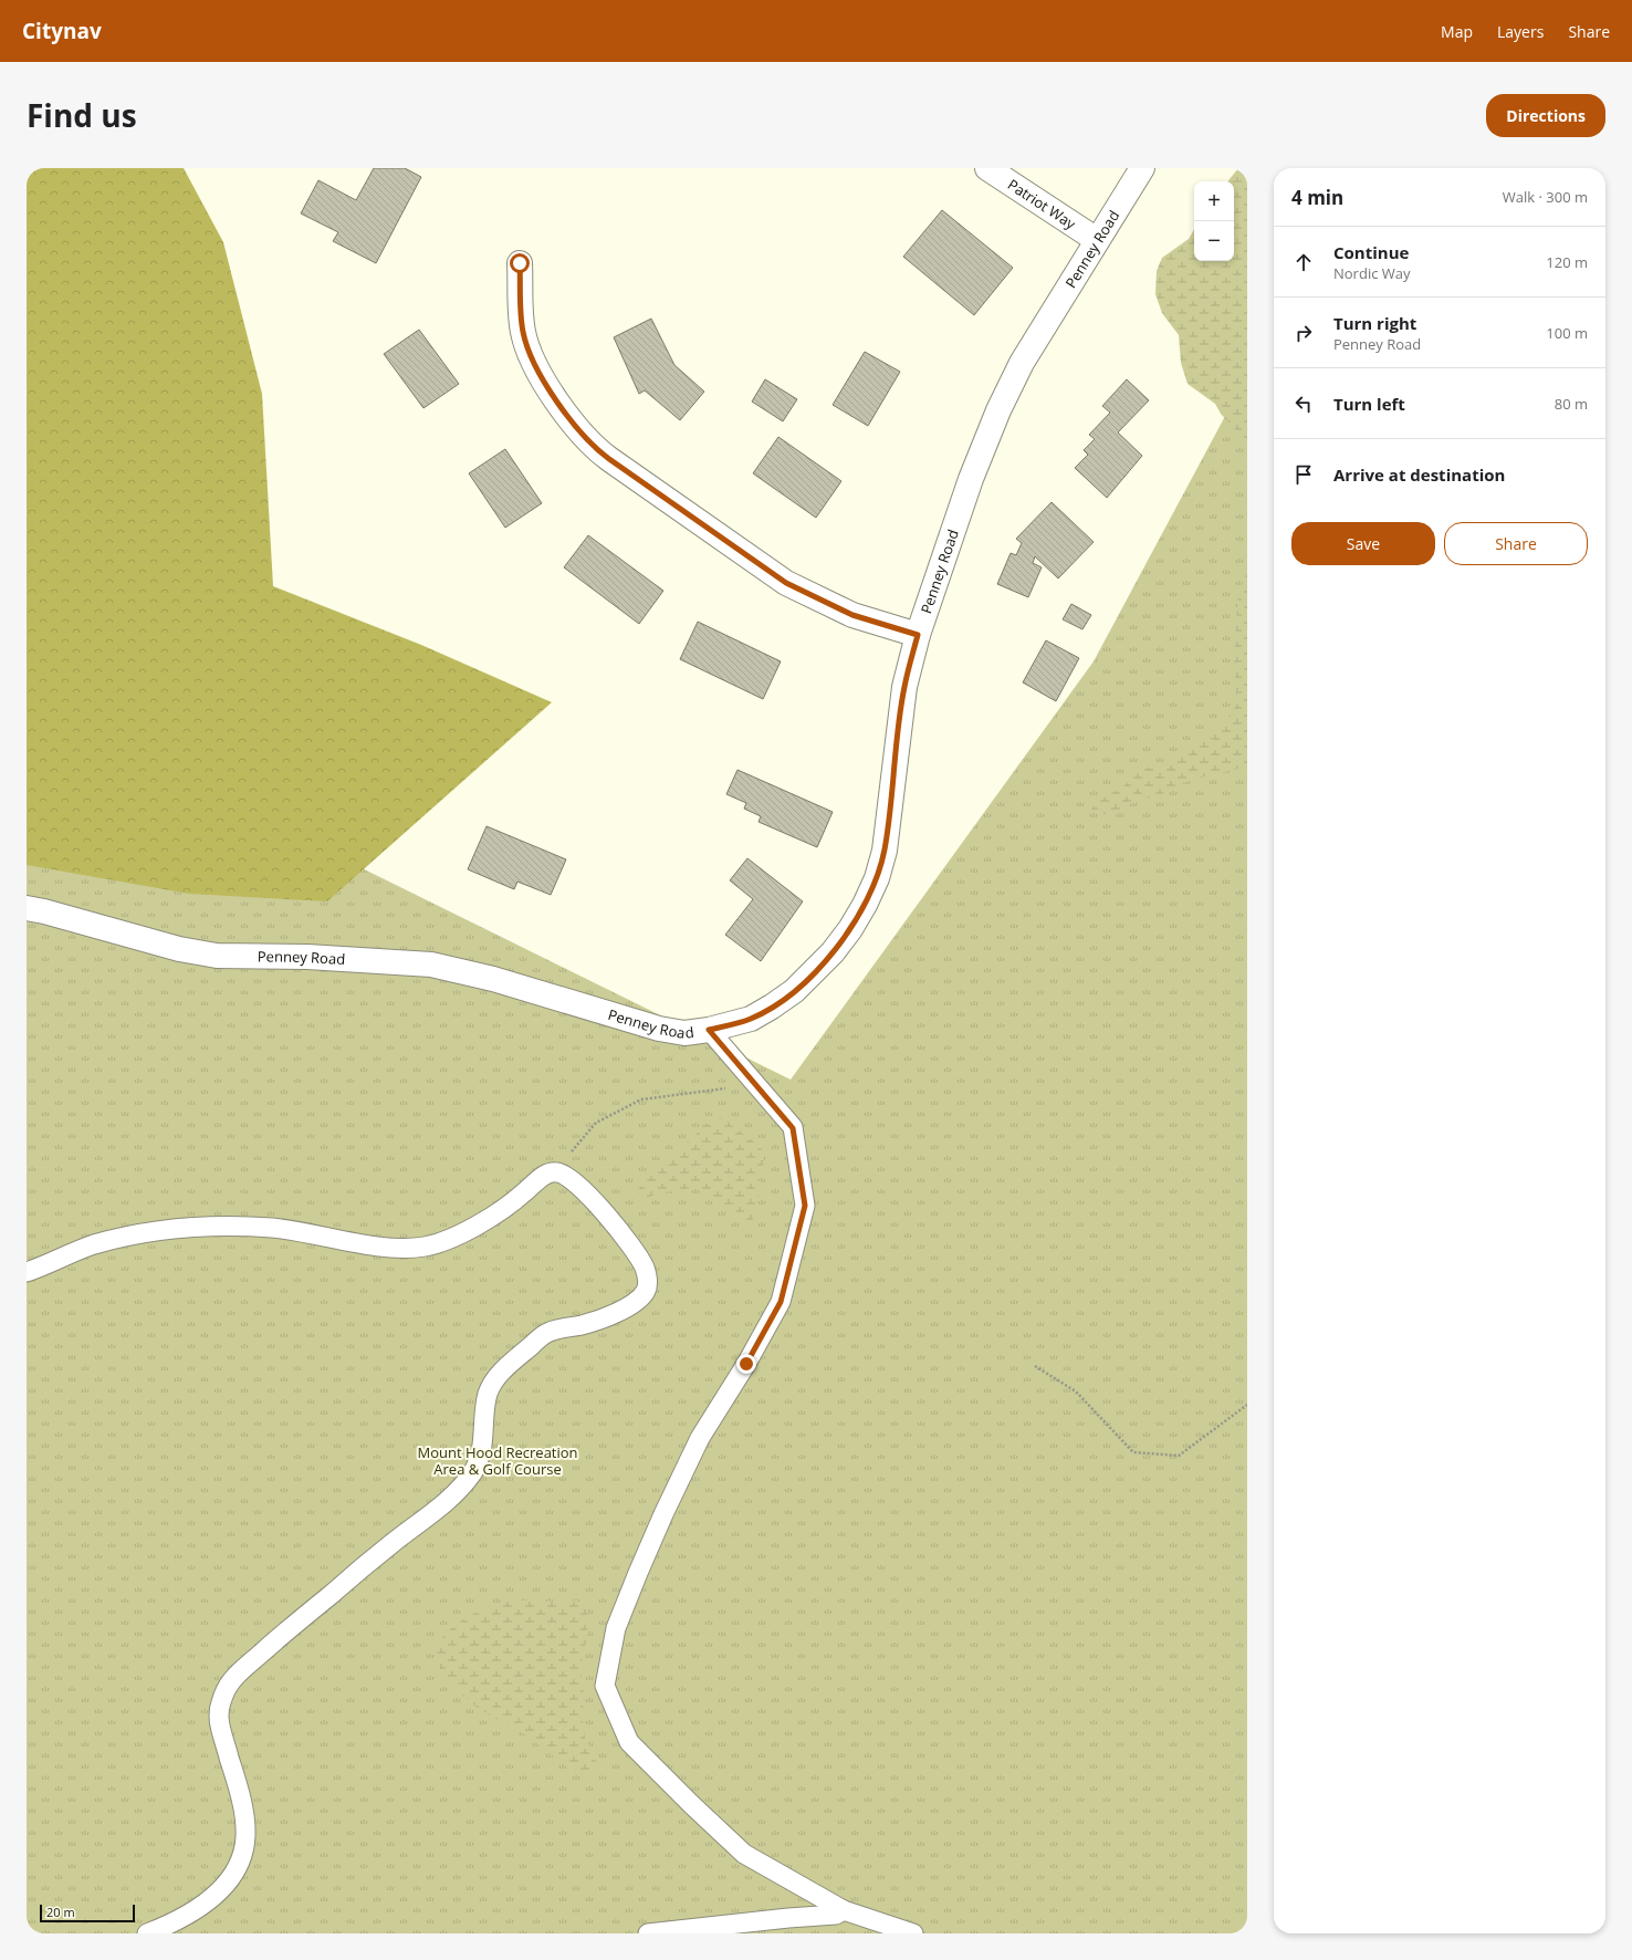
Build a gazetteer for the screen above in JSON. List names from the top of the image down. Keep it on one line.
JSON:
{"streets":{"street":["Patriot Way","Penney Road"]},"crossings":[["Patriot Way","Penney Road"]],"parks":["Mount Hood Recreation Area & Golf Course"],"scale_bar":"20 m","page":{"header":"Citynav","nav":["Map","Layers","Share"],"title":"Find us","buttons":["Directions",["Save","Share"]],"heading":["4 min","Walk · 300 m"],"map_buttons":["+","−"],"list":[["Continue","Nordic Way","120 m"],["Turn right","Penney Road","100 m"],["Turn left","80 m"],"Arrive at destination"],"scale":"20 m"}}
